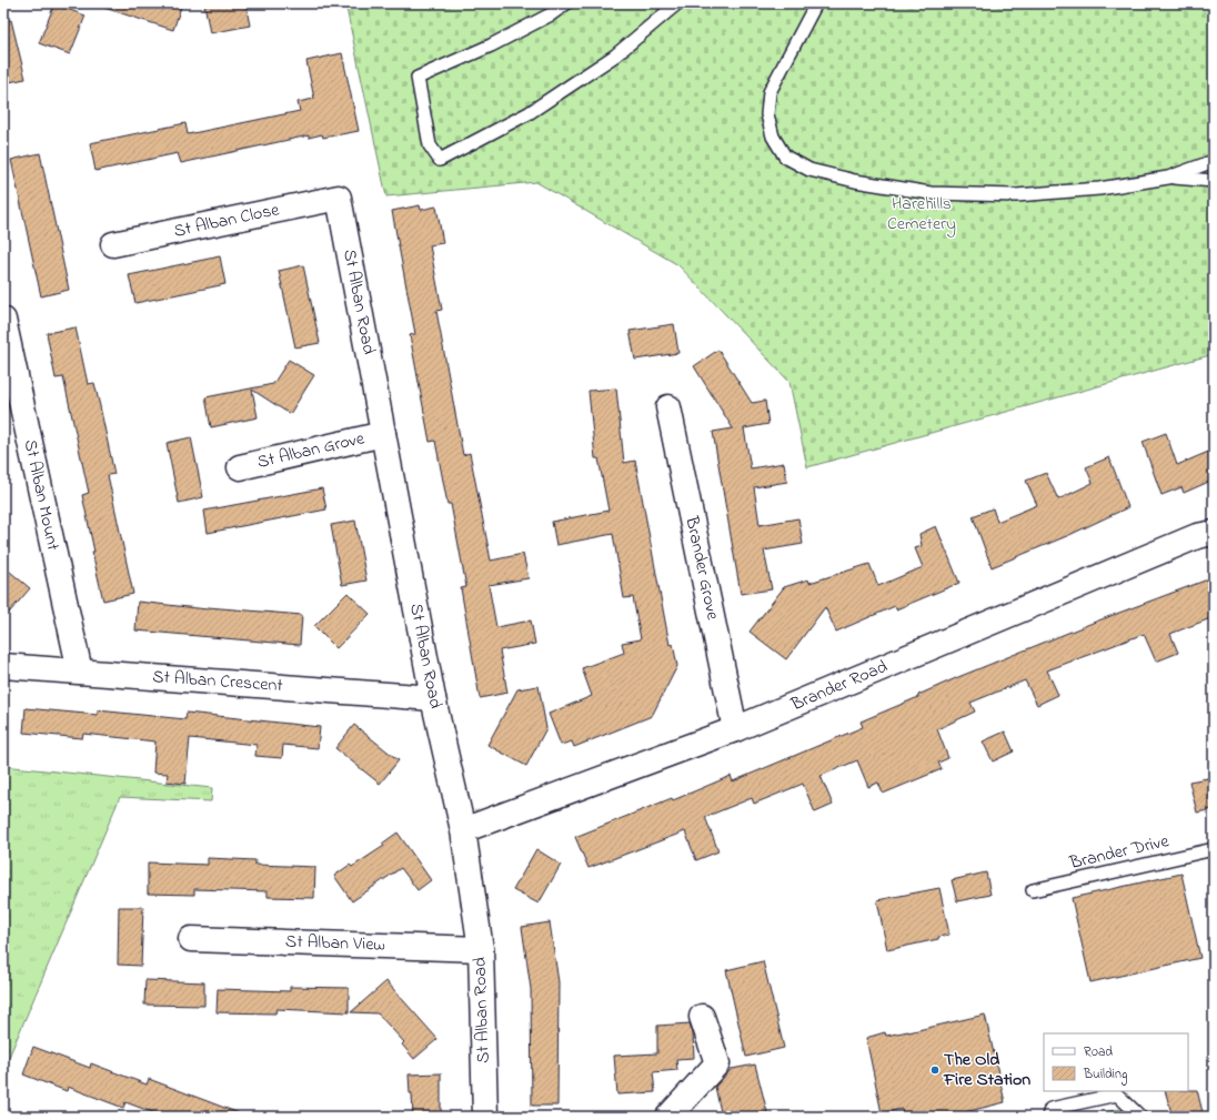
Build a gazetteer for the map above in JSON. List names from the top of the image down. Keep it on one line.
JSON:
{"streets":{"street":["St Alban Close","St Alban Road","St Alban Grove","St Alban Mount","Brander Grove","St Alban Crescent","Brander Road","St Alban View"],"lane":["Brander Drive"]},"crossings":[["St Alban Close","St Alban Road"],["St Alban Road","St Alban Grove"],["St Alban Road","St Alban Crescent"],["St Alban Road","Brander Road"],["St Alban Road","St Alban View"],["St Alban Mount","St Alban Crescent"],["Brander Grove","Brander Road"]],"parks":["Harehills Cemetery"],"places":["The Old Fire Station"],"legend":["Road","Building"]}
